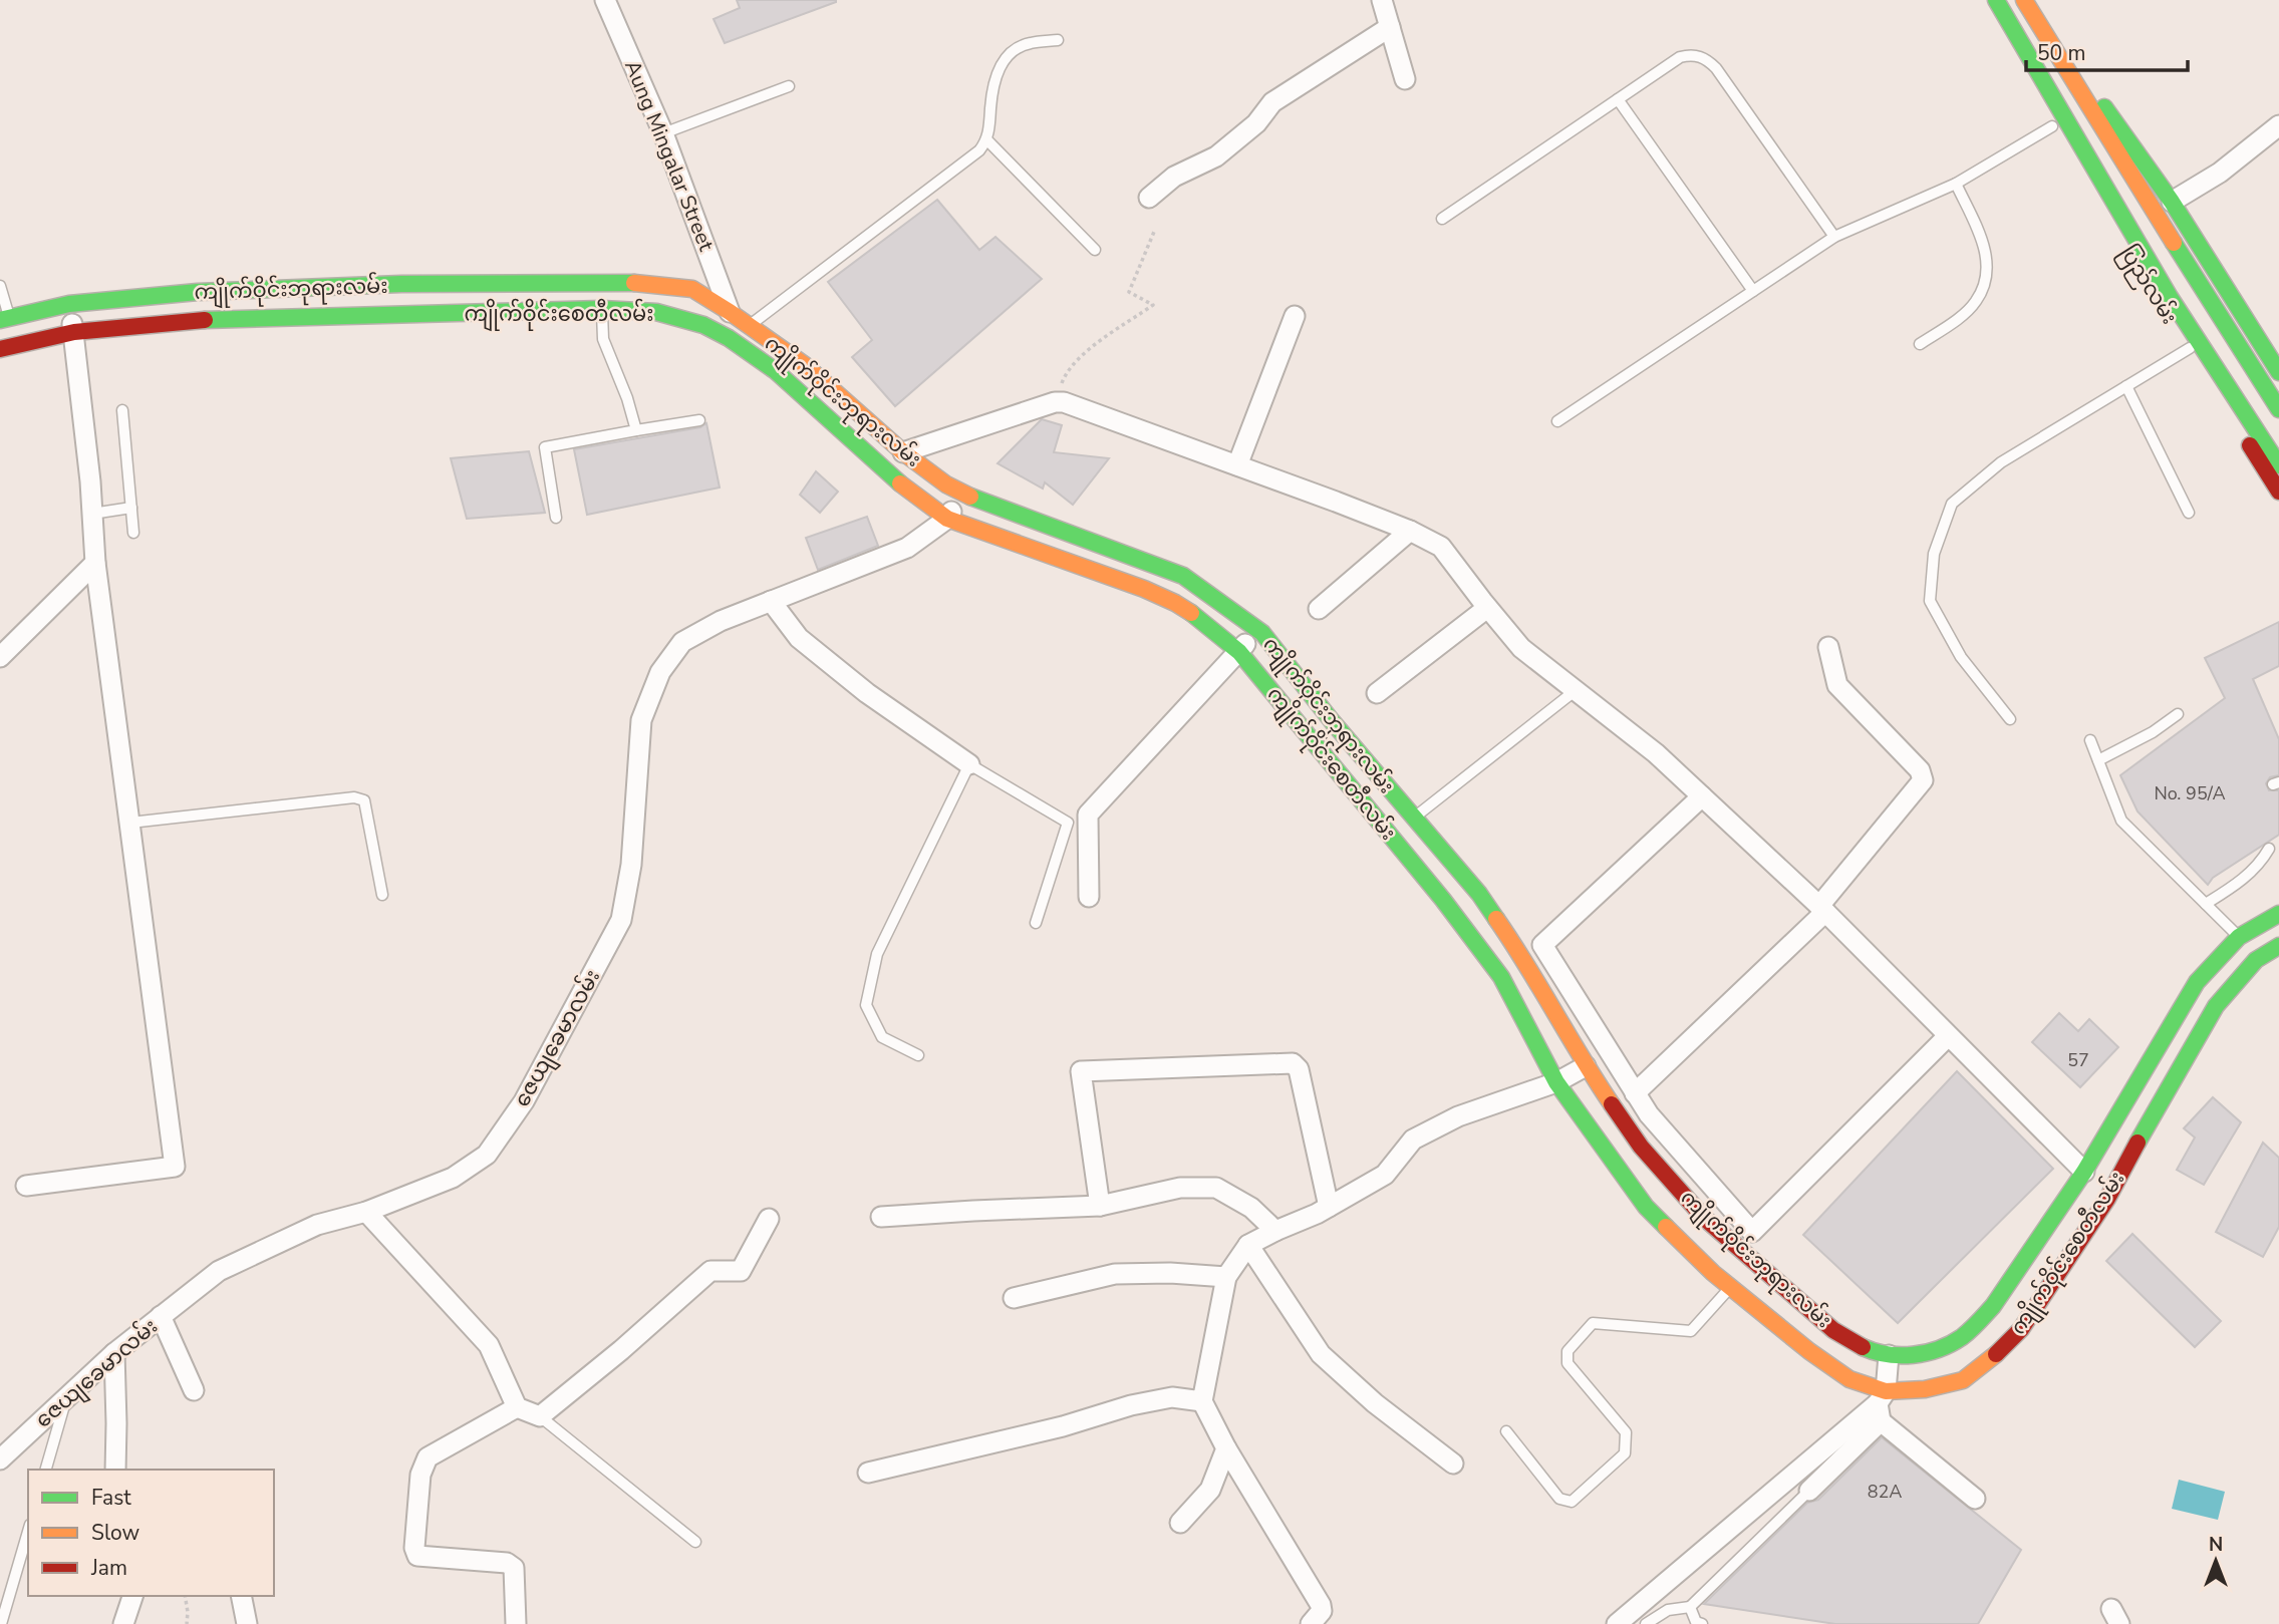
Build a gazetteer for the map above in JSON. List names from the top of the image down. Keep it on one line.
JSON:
{"streets":{"main road":["ပြည်လမ်း","ကျိုက်ဝိုင်းဘုရားလမ်း","ကျိုက်ဝိုင်းစေတီလမ်း"],"street":["Aung Mingalar Street","ဇေယျခေမာလမ်း"]},"crossings":[["Aung Mingalar Street","ကျိုက်ဝိုင်းဘုရားလမ်း"],["ကျိုက်ဝိုင်းစေတီလမ်း","ဇေယျခေမာလမ်း"]],"house_numbers":["No. 95/A","57","82A"],"legend":["Fast","Slow","Jam"],"scale_bar":"50 m","north":"top"}
